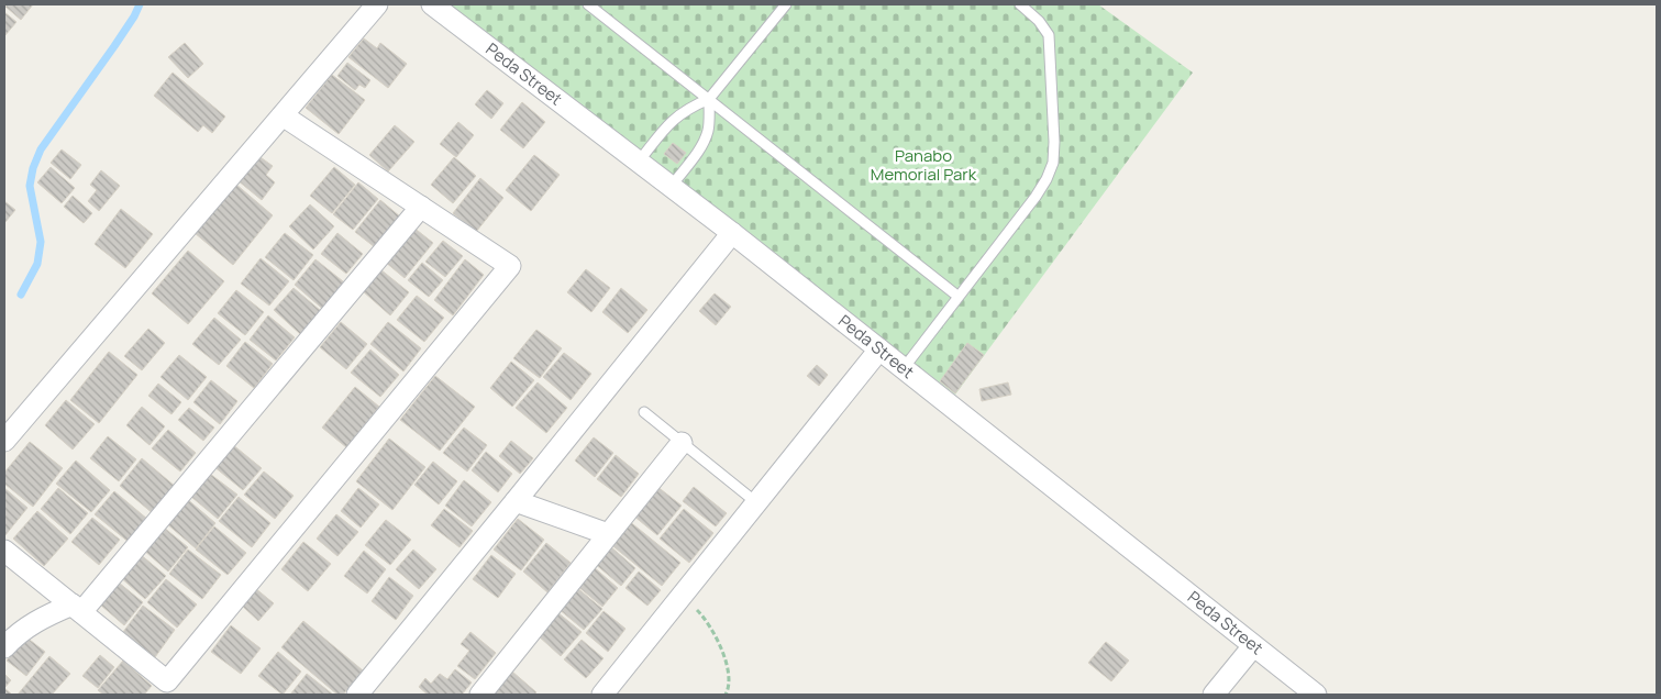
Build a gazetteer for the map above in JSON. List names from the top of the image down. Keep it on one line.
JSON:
{"streets":{"street":["Peda Street"]},"parks":["Panabo Memorial Park"]}
